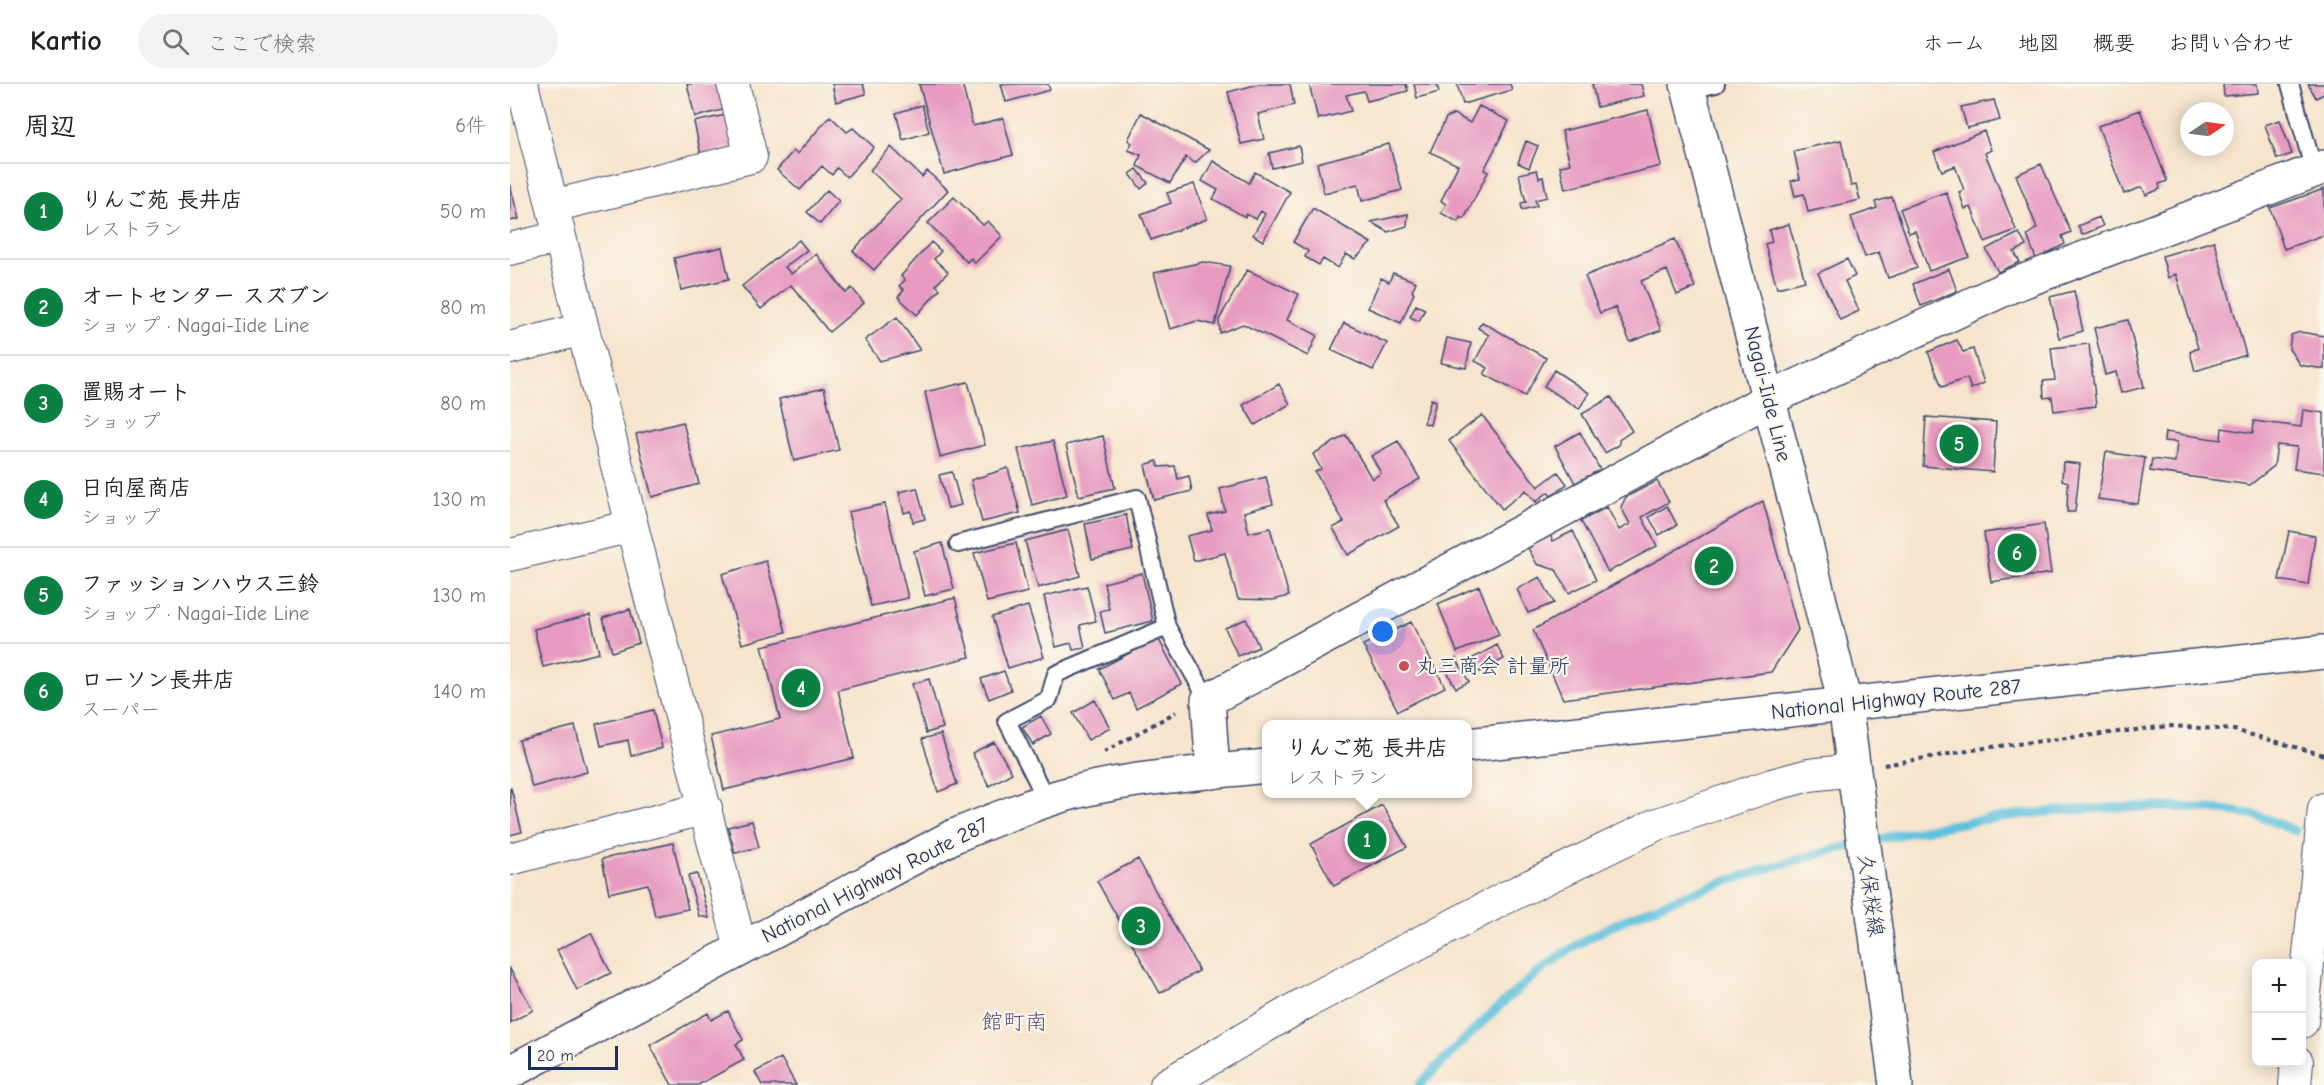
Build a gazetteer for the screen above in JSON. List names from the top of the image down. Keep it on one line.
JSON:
{"streets":{"main road":["Nagai-Iide Line","National Highway Route 287","久保桜線"]},"crossings":[["Nagai-Iide Line","National Highway Route 287"],["Nagai-Iide Line","久保桜線"],["National Highway Route 287","久保桜線"]],"districts":["館町南"],"places":["丸三商会 計量所"],"scale_bar":"20 m","north":"right","page":{"header":"Kartio","search":"ここで検索","nav":["ホーム","地図","概要","お問い合わせ"],"heading":["周辺","6件"],"list":[{"mark":"1","name":"りんご苑 長井店","note":"レストラン","value":"50 m"},{"mark":"2","name":"オートセンター スズブン","note":"ショップ · Nagai-Iide Line","value":"80 m"},{"mark":"3","name":"置賜オート","note":"ショップ","value":"80 m"},{"mark":"4","name":"日向屋商店","note":"ショップ","value":"130 m"},{"mark":"5","name":"ファッションハウス三鈴","note":"ショップ · Nagai-Iide Line","value":"130 m"},{"mark":"6","name":"ローソン長井店","note":"スーパー","value":"140 m"}],"pins":["5","6","2","4","1","3"],"popup":["りんご苑 長井店","レストラン"],"map_buttons":["+","−"],"scale":"20 m"}}
